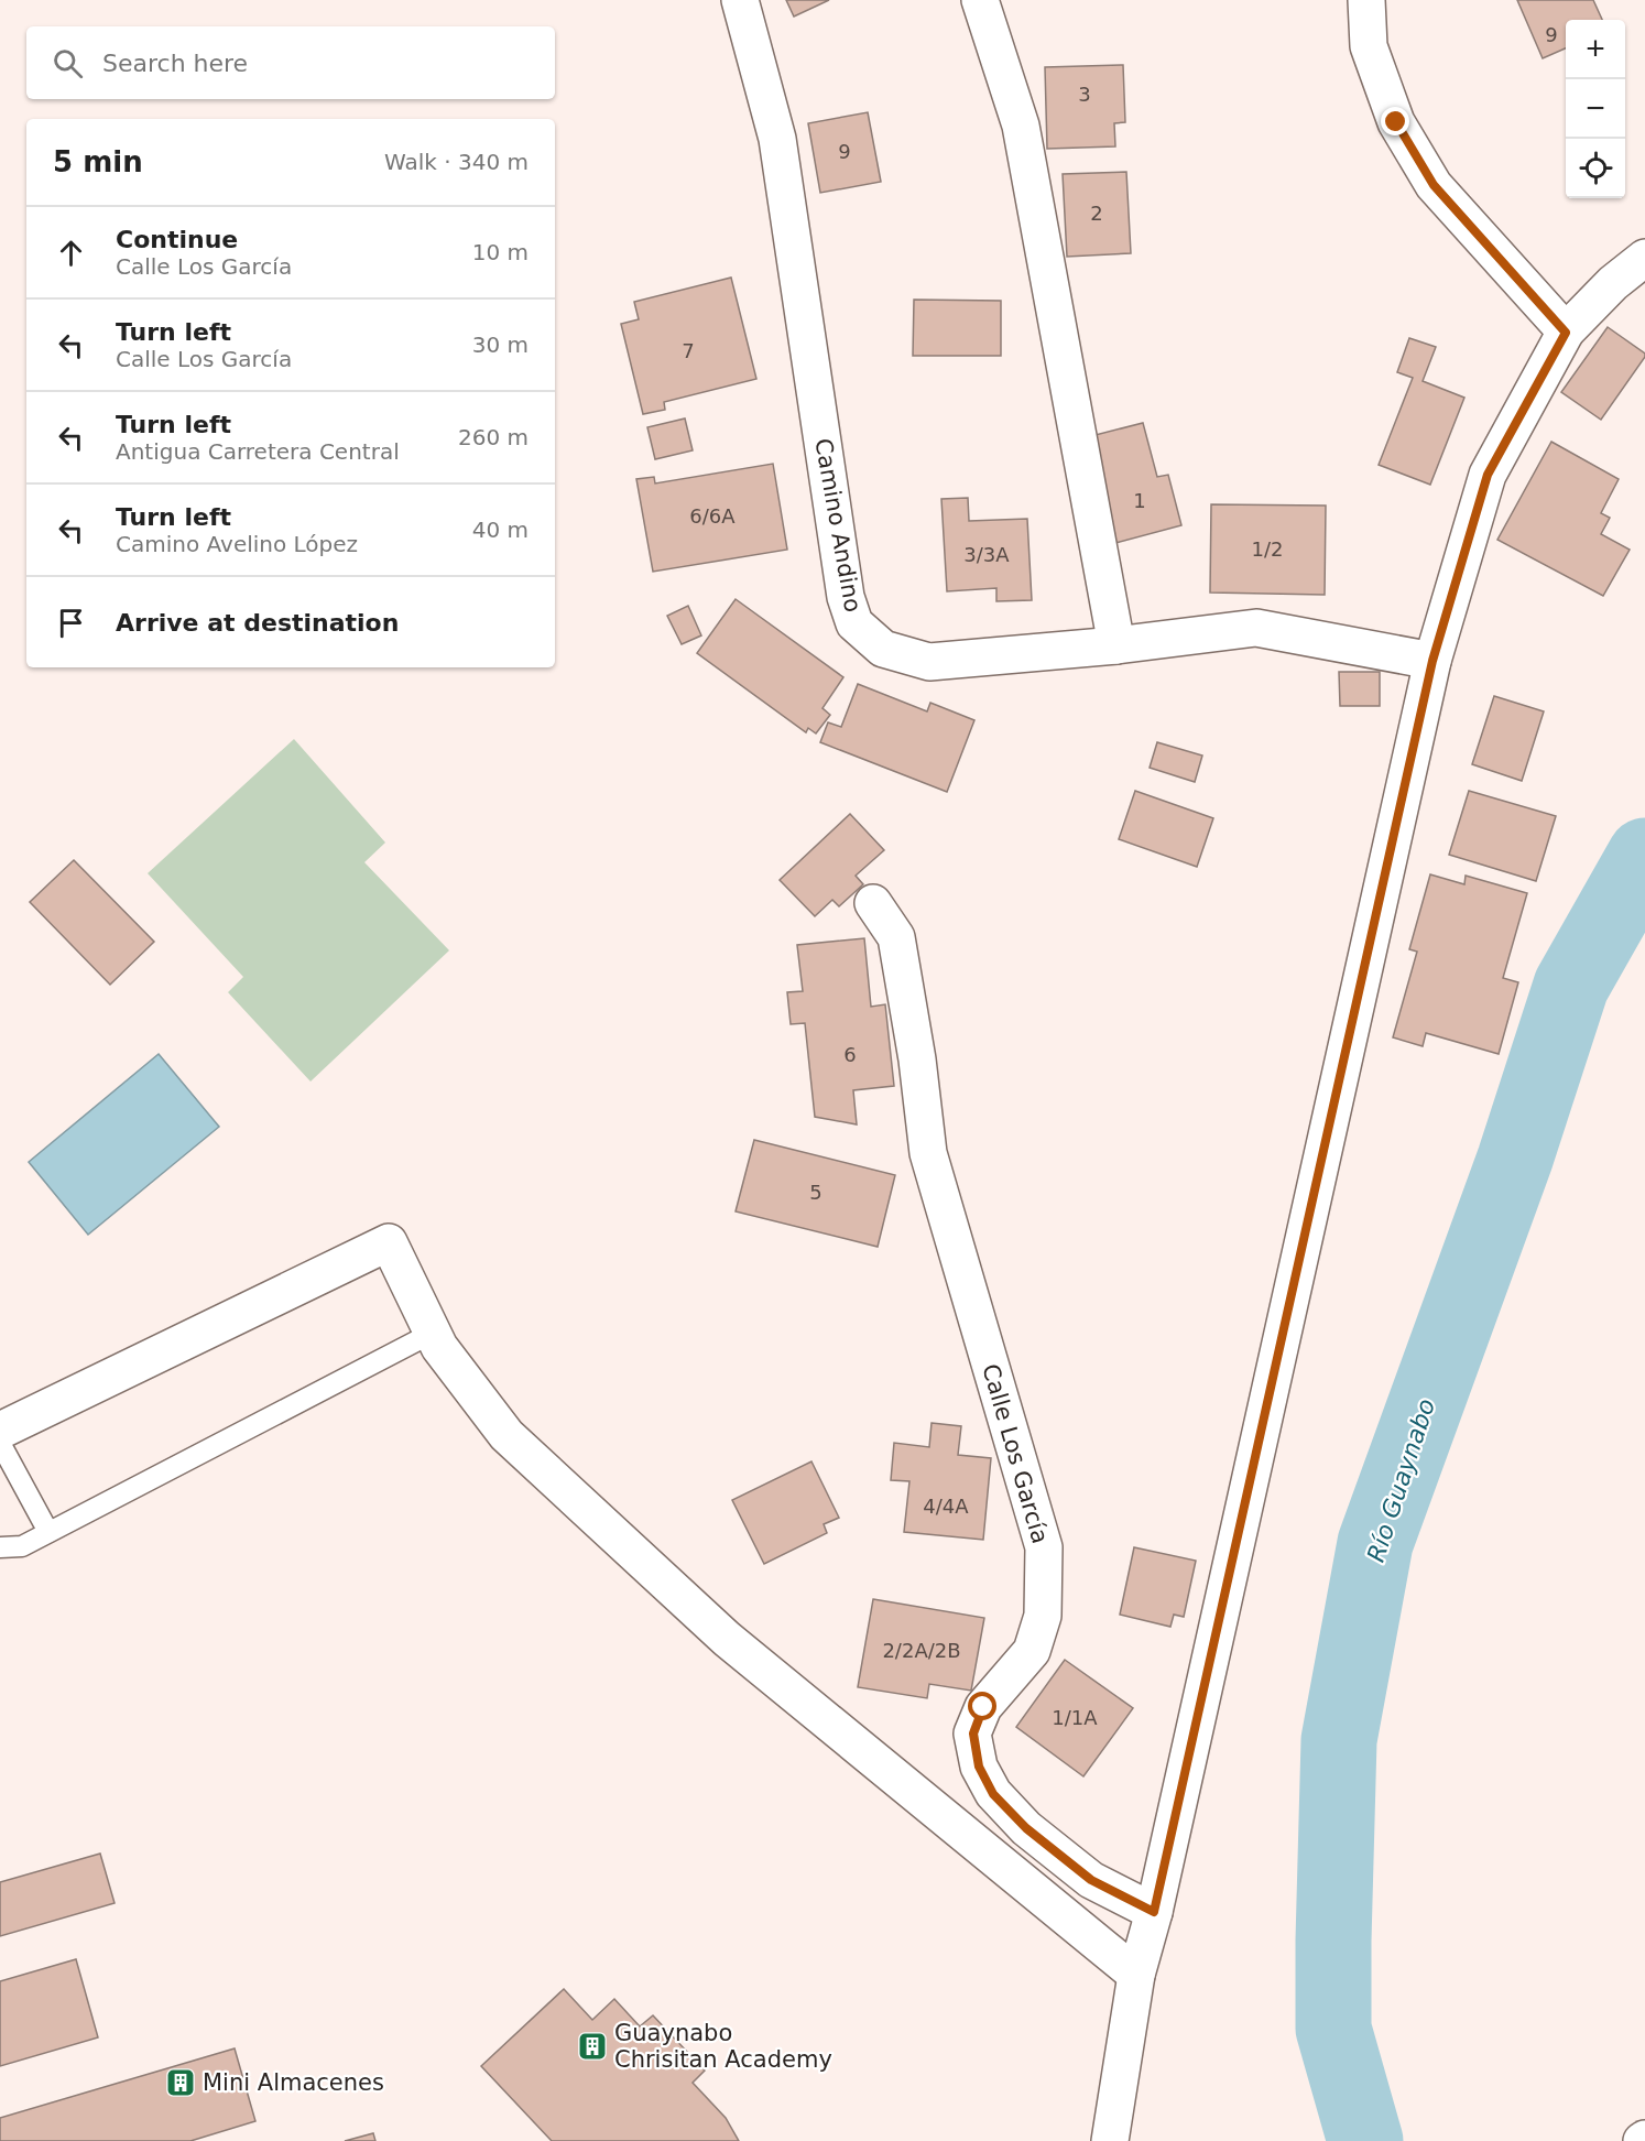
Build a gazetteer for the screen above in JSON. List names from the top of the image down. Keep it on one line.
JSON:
{"streets":{"street":["Camino Andino","Calle Los García"]},"water":["Río Guaynabo"],"places":{"building":["Guaynabo Chrisitan Academy","Mini Almacenes"]},"house_numbers":["9","3","9","2","7","1","6/6A","1/2","3/3A","6","5","4/4A","2/2A/2B","1/1A"],"page":{"map_buttons":["+","−"],"search":"Search here","heading":["5 min","Walk · 340 m"],"list":[["Continue","Calle Los García","10 m"],["Turn left","Calle Los García","30 m"],["Turn left","Antigua Carretera Central","260 m"],["Turn left","Camino Avelino López","40 m"],"Arrive at destination"]}}
